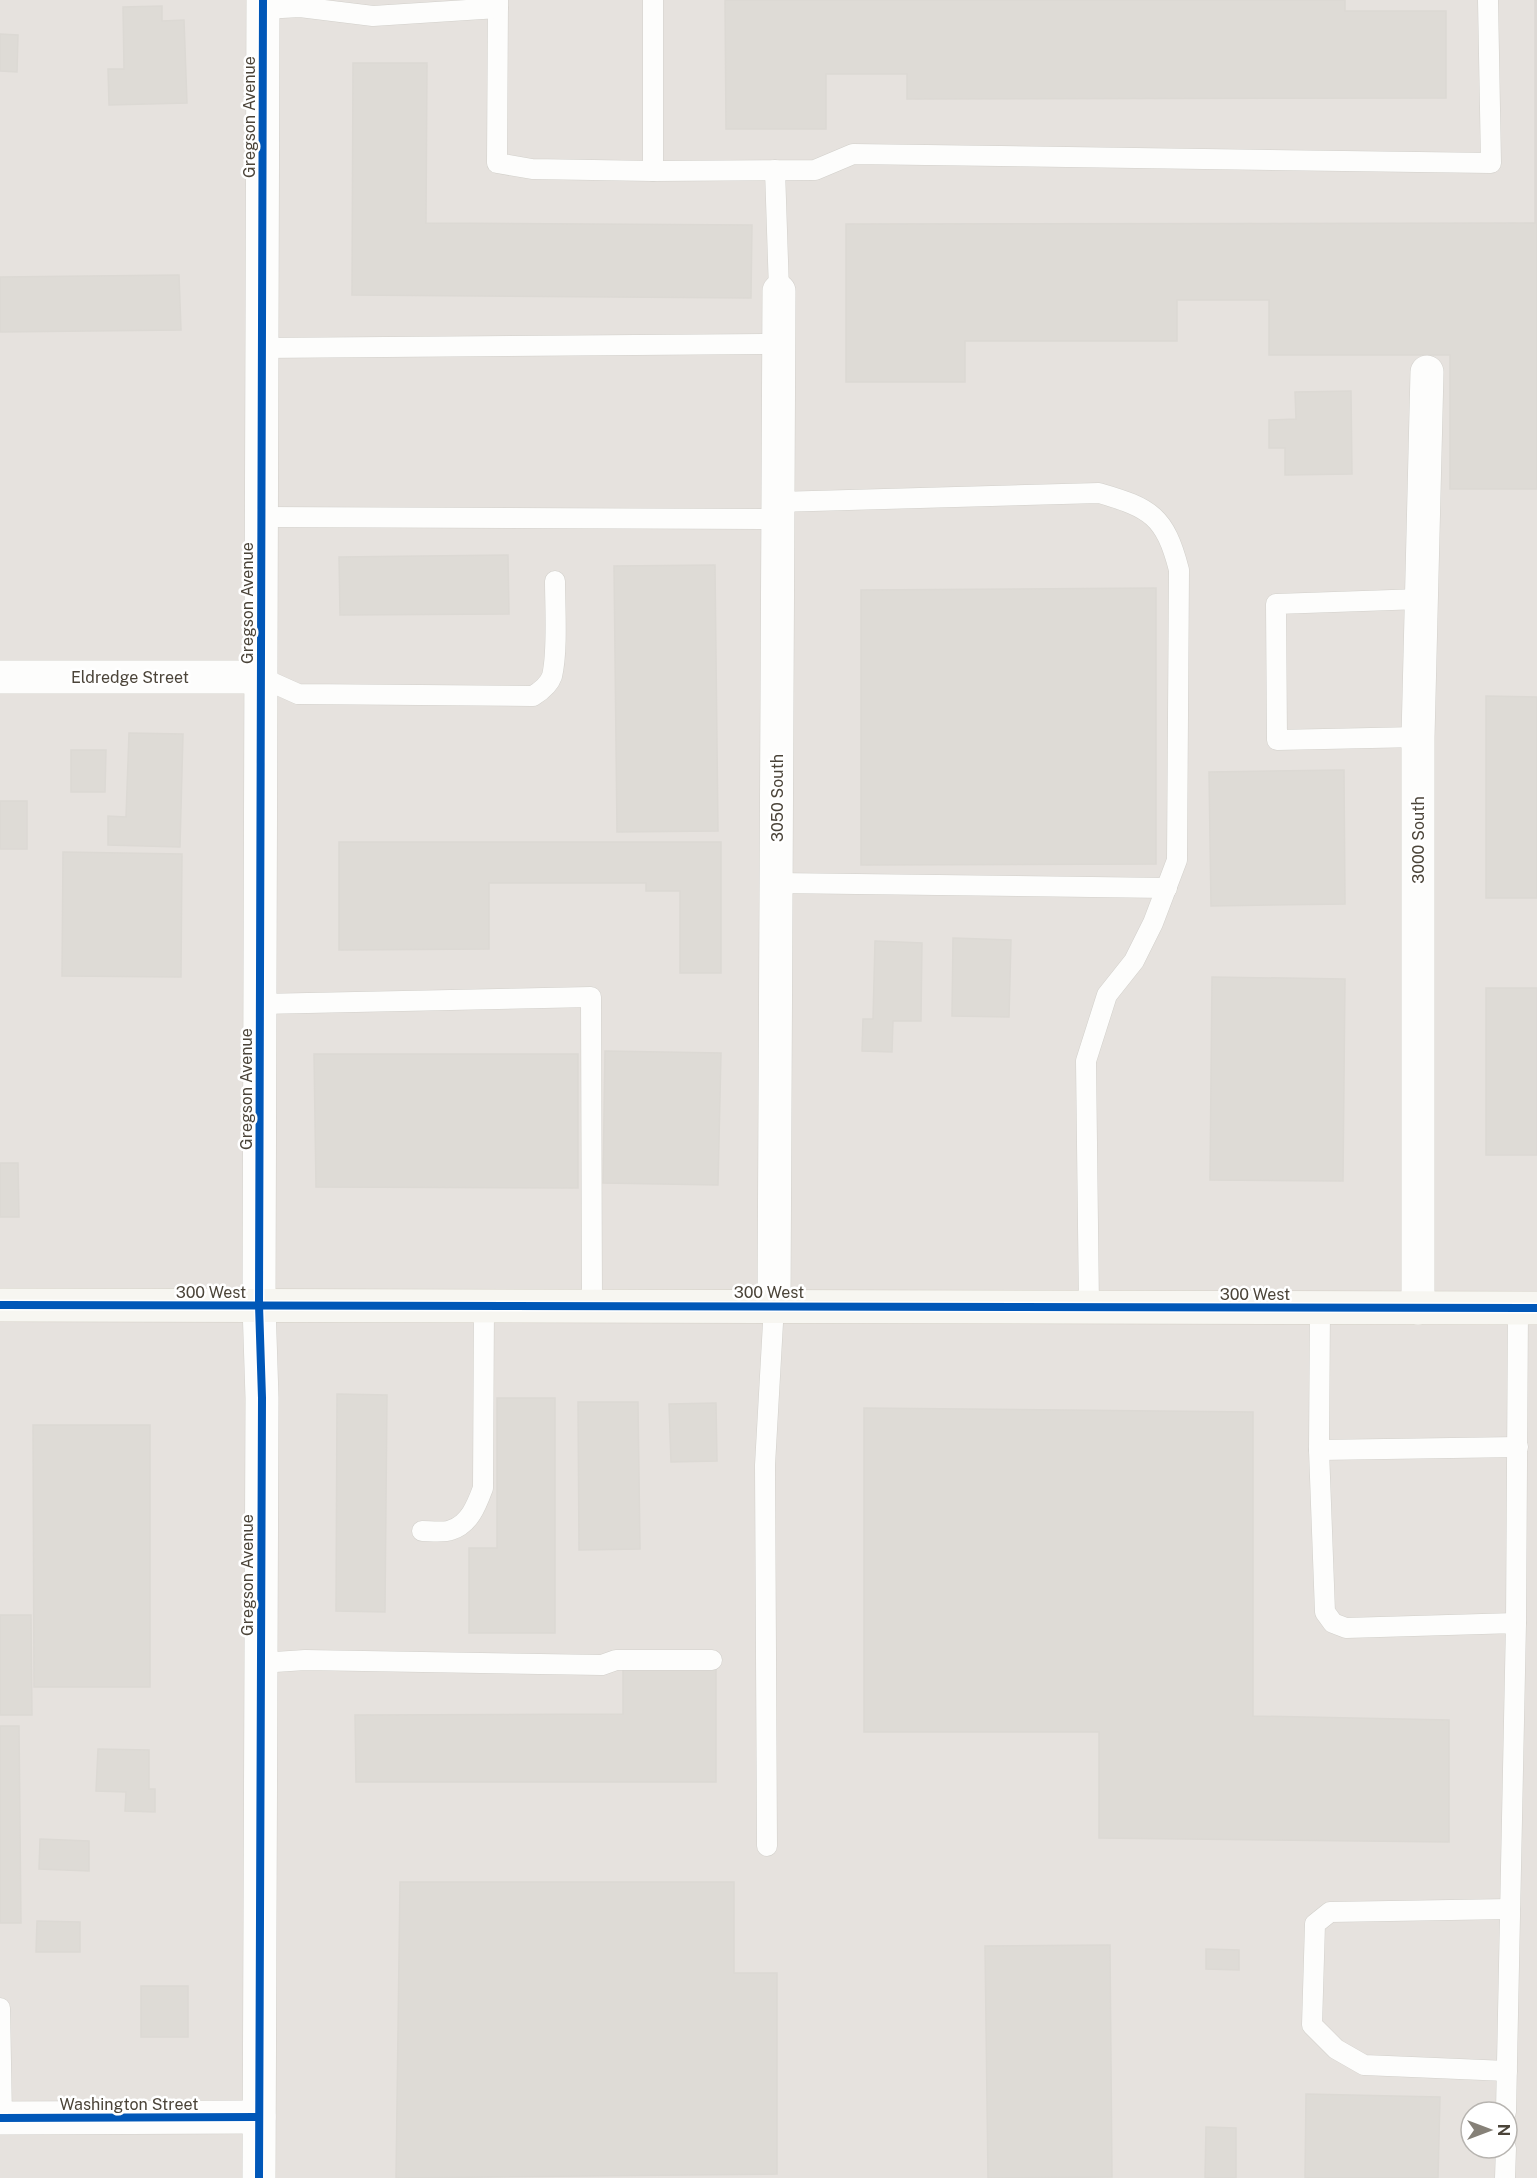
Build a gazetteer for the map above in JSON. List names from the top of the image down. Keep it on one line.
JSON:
{"streets":{"main road":["300 West"],"street":["Gregson Avenue","Eldredge Street","3050 South","3000 South","Washington Street"]},"crossings":[["Gregson Avenue","Eldredge Street"],["Gregson Avenue","300 West"],["Gregson Avenue","Washington Street"],["3050 South","300 West"],["3000 South","300 West"]],"north":"right"}
